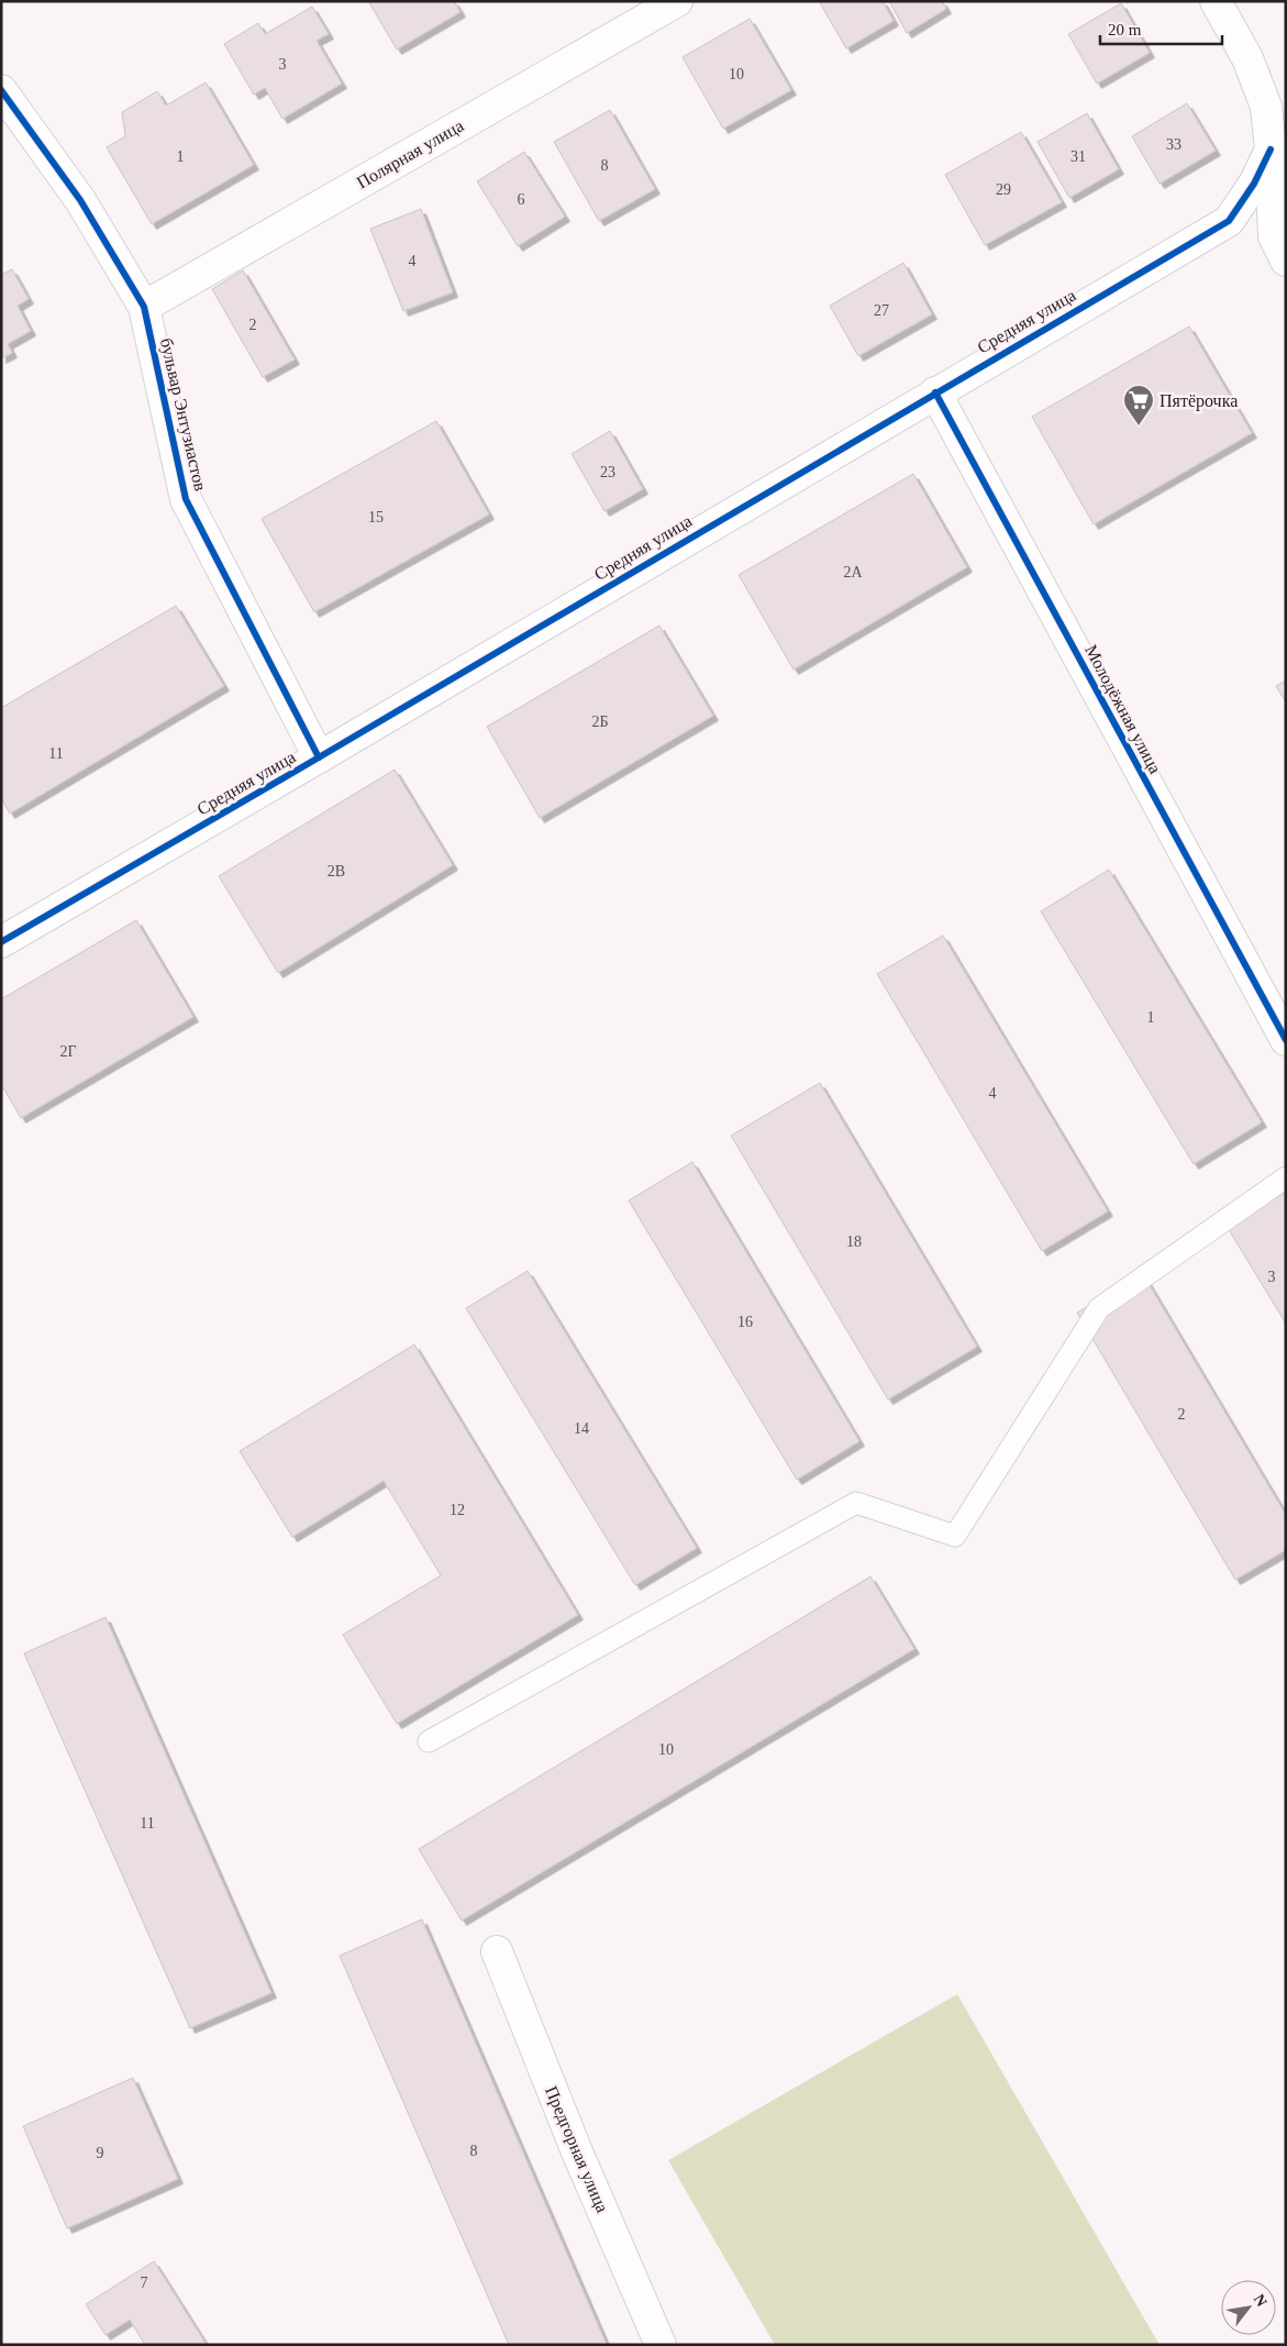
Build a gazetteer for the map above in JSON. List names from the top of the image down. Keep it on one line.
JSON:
{"streets":{"street":["Полярная улица","Средняя улица","бульвар Энтузиастов","Молодёжная улица","Предгорная улица"]},"crossings":[["Полярная улица","бульвар Энтузиастов"],["Средняя улица","бульвар Энтузиастов"],["Средняя улица","Молодёжная улица"]],"places":{"supermarket":["Пятёрочка"]},"house_numbers":["3","10","33","1","31","8","29","6","4","27","2","23","15","2А","2Б","11","2В","1","2Г","4","18","3","16","2","14","12","10","11","8","9","7"],"scale_bar":"20 m","north":"top right"}
